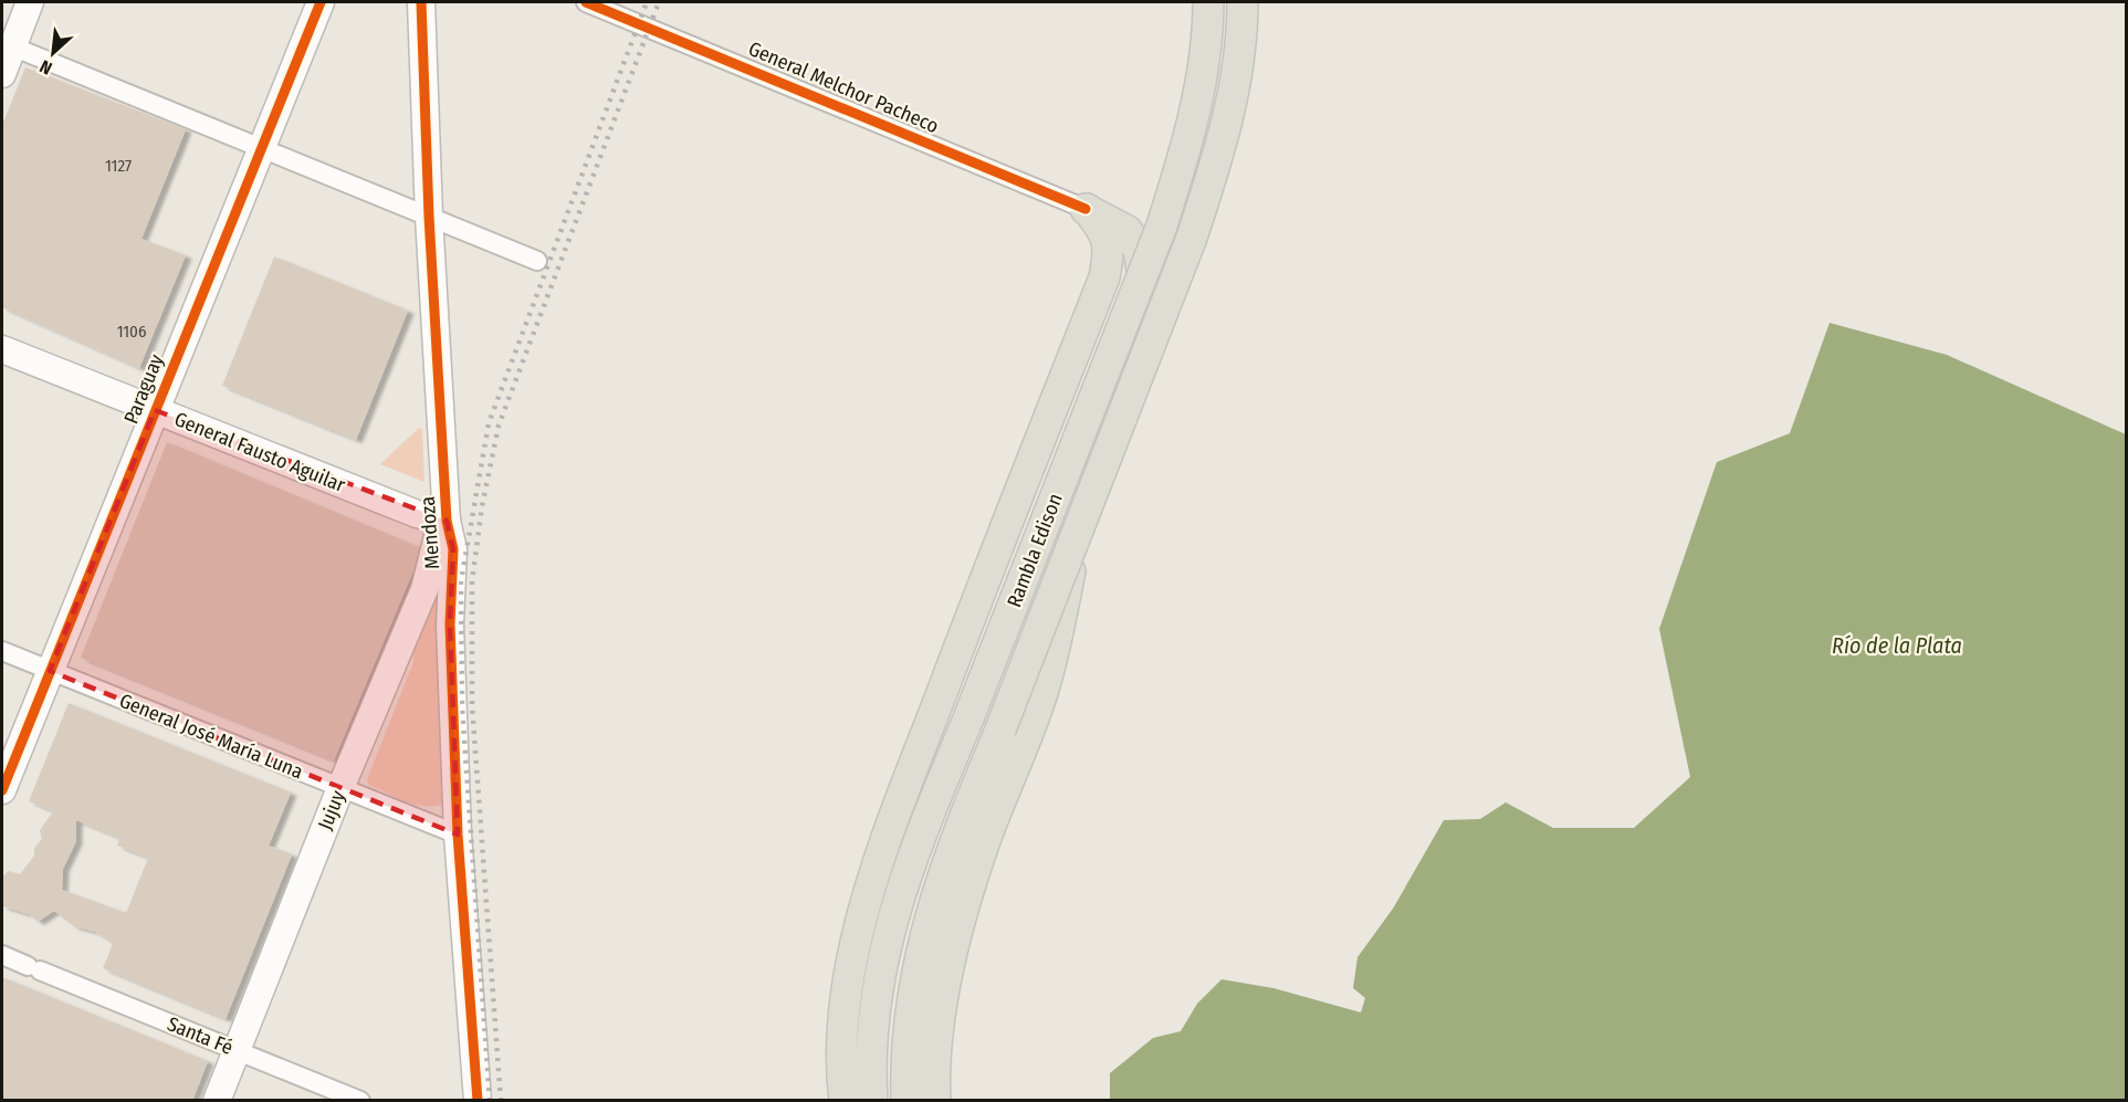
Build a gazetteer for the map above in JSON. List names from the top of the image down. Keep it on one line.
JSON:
{"streets":{"main road":["Rambla Edison"],"street":["General Melchor Pacheco","Paraguay","General Fausto Aguilar","Mendoza","General José María Luna","Jujuy","Santa Fé"]},"crossings":[["Paraguay","General Fausto Aguilar"],["Paraguay","General José María Luna"],["General Fausto Aguilar","Mendoza"],["General Fausto Aguilar","Jujuy"],["Mendoza","General José María Luna"],["Mendoza","Jujuy"],["General José María Luna","Jujuy"],["Jujuy","Santa Fé"]],"water":["Río de la Plata"],"house_numbers":["1127","1106"],"north":"bottom left"}
